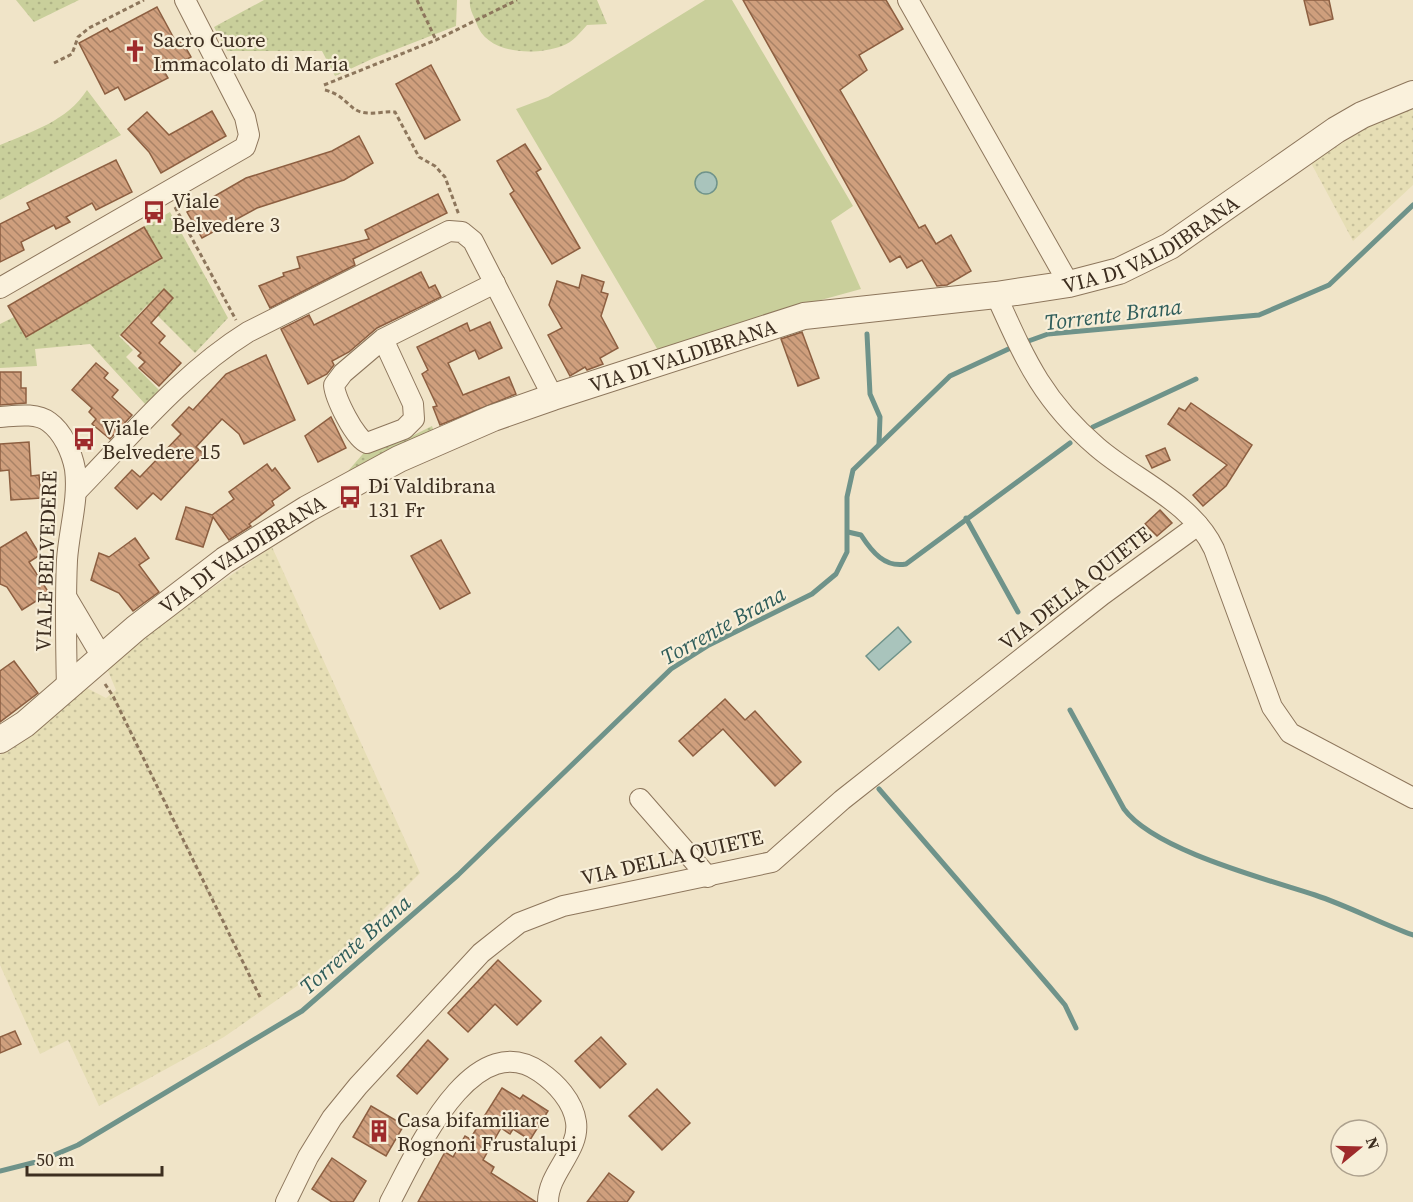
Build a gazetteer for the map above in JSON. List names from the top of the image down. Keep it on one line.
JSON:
{"streets":{"street":["VIA DI VALDIBRANA","VIALE BELVEDERE","VIA DELLA QUIETE"]},"crossings":[["VIA DI VALDIBRANA","VIALE BELVEDERE"]],"water":["Torrente Brana"],"places":{"church":["Sacro Cuore Immacolato di Maria"],"bus stop":["Viale Belvedere 3","Viale Belvedere 15","Di Valdibrana 131 Fr"],"building":["Casa bifamiliare Rognoni Frustalupi"]},"scale_bar":"50 m","north":"right"}
